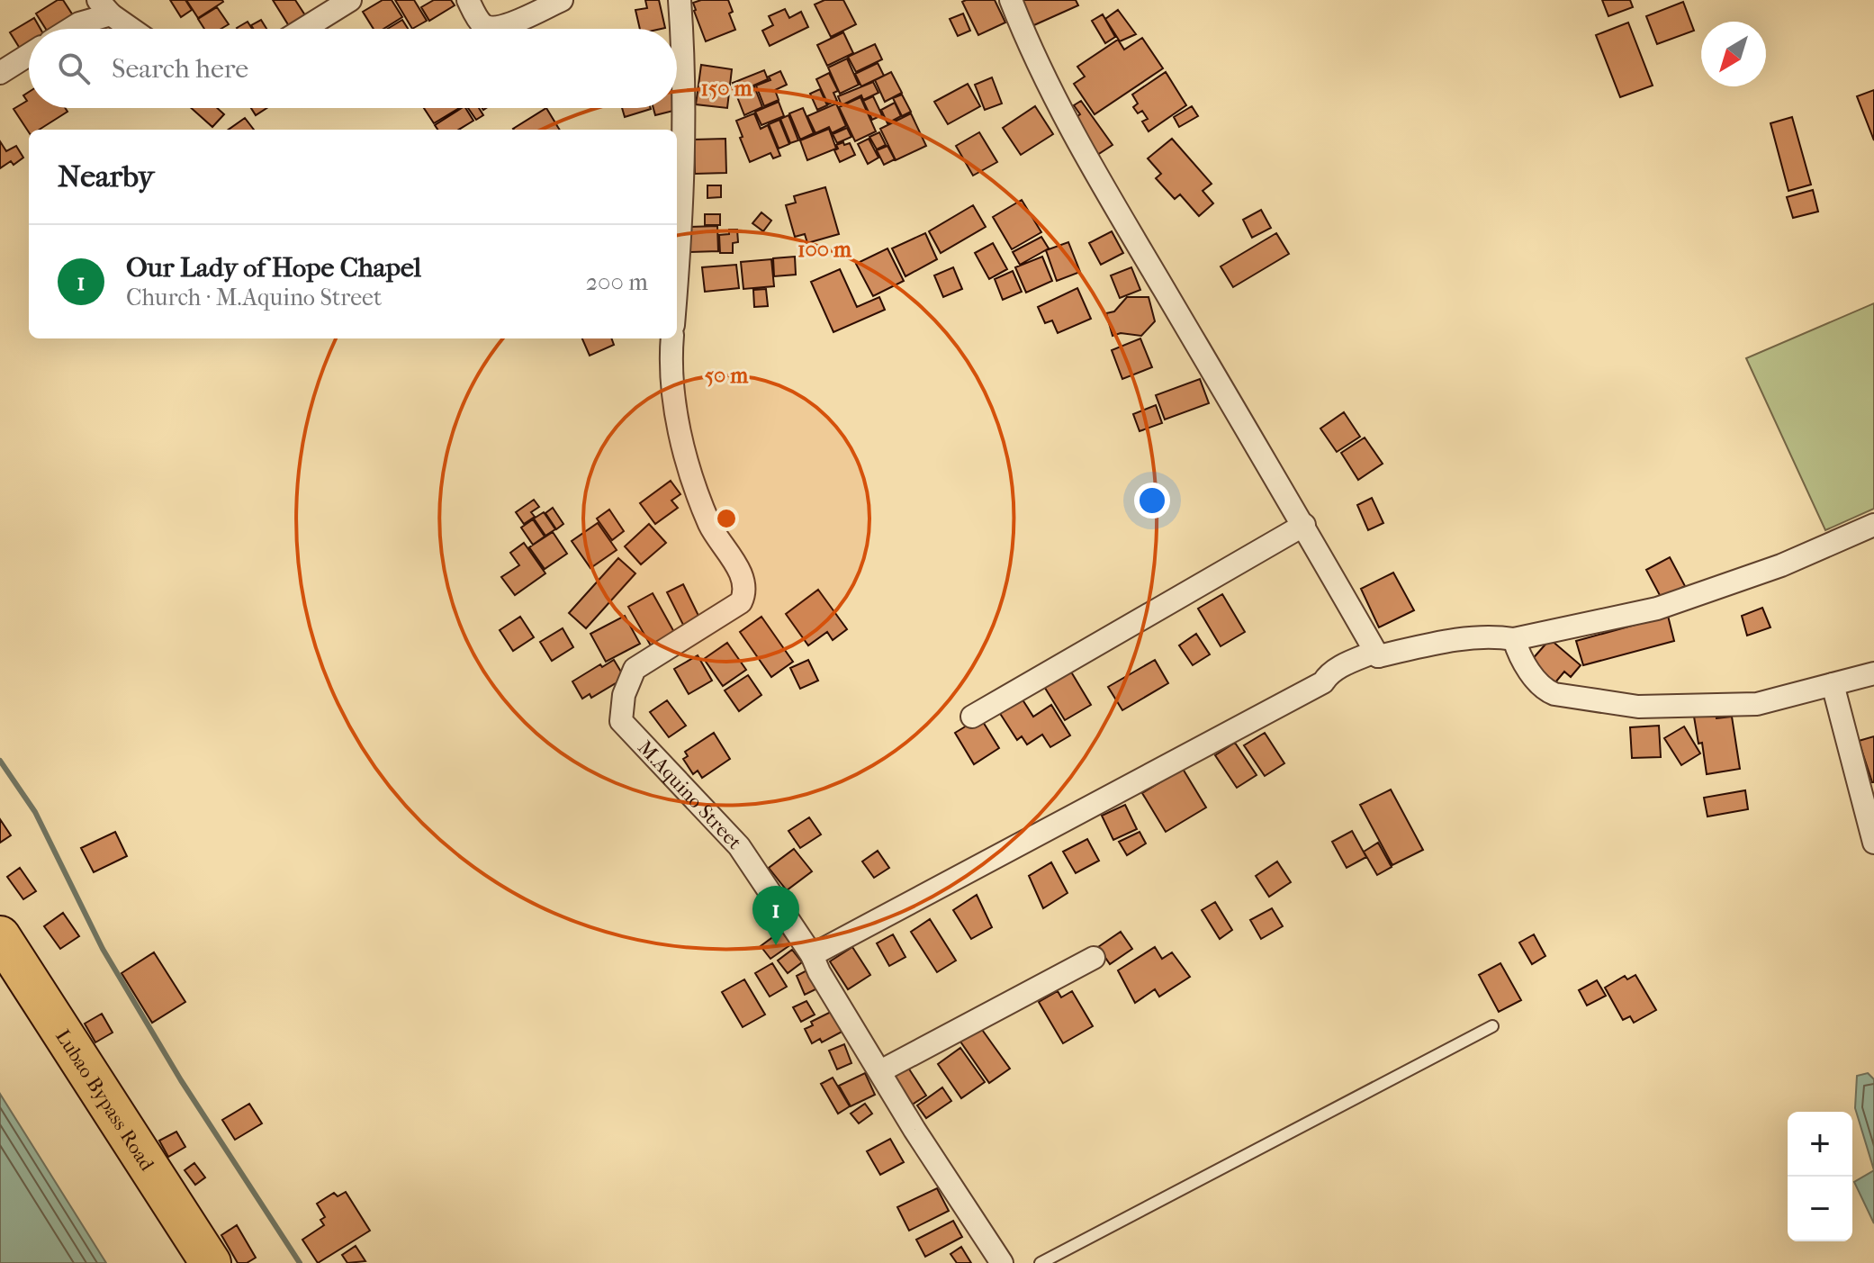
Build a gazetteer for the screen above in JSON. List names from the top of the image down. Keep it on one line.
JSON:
{"streets":{"highway":["Lubao Bypass Road"],"street":["M.Aquino Street"]},"north":"bottom left","page":{"search":"Search here","heading":"Nearby","list":[{"mark":"1","name":"Our Lady of Hope Chapel","note":"Church · M.Aquino Street","value":"200 m"}],"pins":"1","map_buttons":["+","−"]},"rings":["150 m","100 m","50 m"]}
